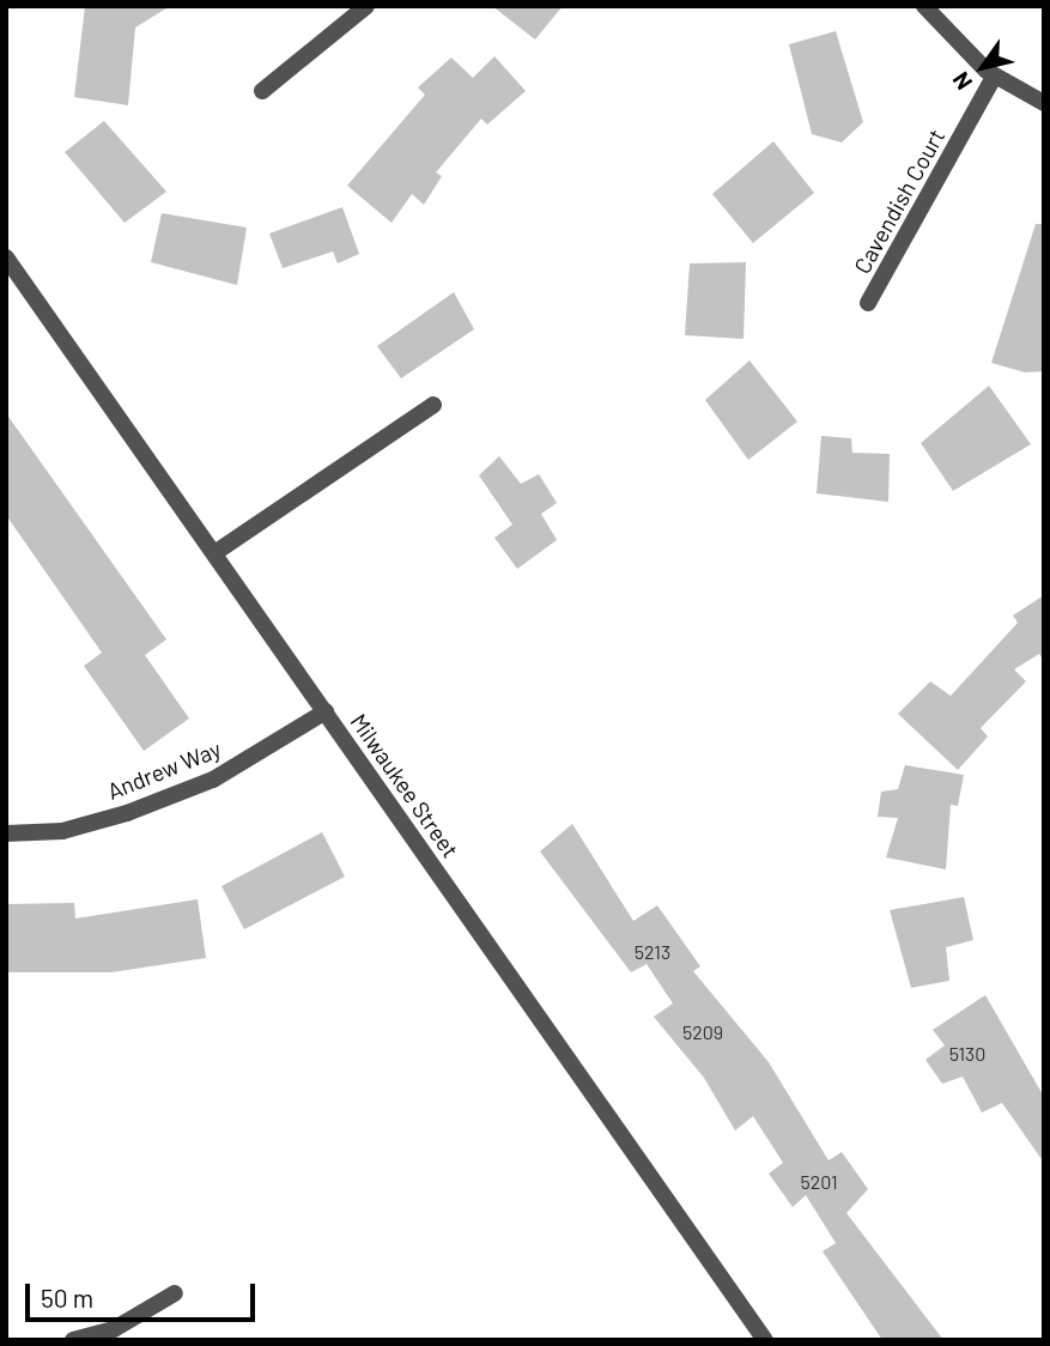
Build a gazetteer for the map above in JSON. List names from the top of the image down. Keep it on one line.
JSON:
{"streets":{"street":["Cavendish Court","Andrew Way","Milwaukee Street"]},"crossings":[["Andrew Way","Milwaukee Street"]],"house_numbers":["5213","5209","5130","5201"],"scale_bar":"50 m","north":"bottom left"}
